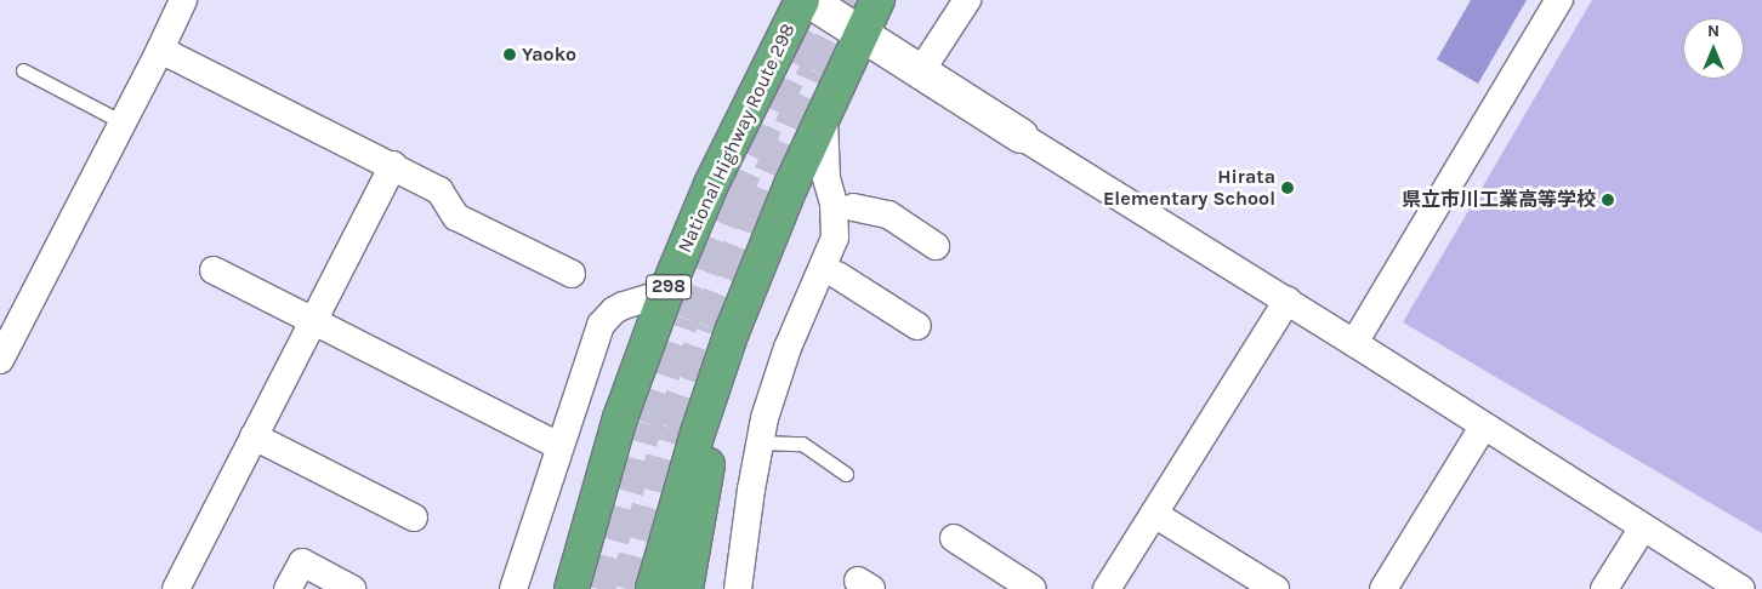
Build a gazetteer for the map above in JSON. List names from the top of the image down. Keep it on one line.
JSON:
{"streets":{"highway":["National Highway Route 298","298"]},"places":["Yaoko","Hirata Elementary School","県立市川工業高等学校"],"north":"top"}
